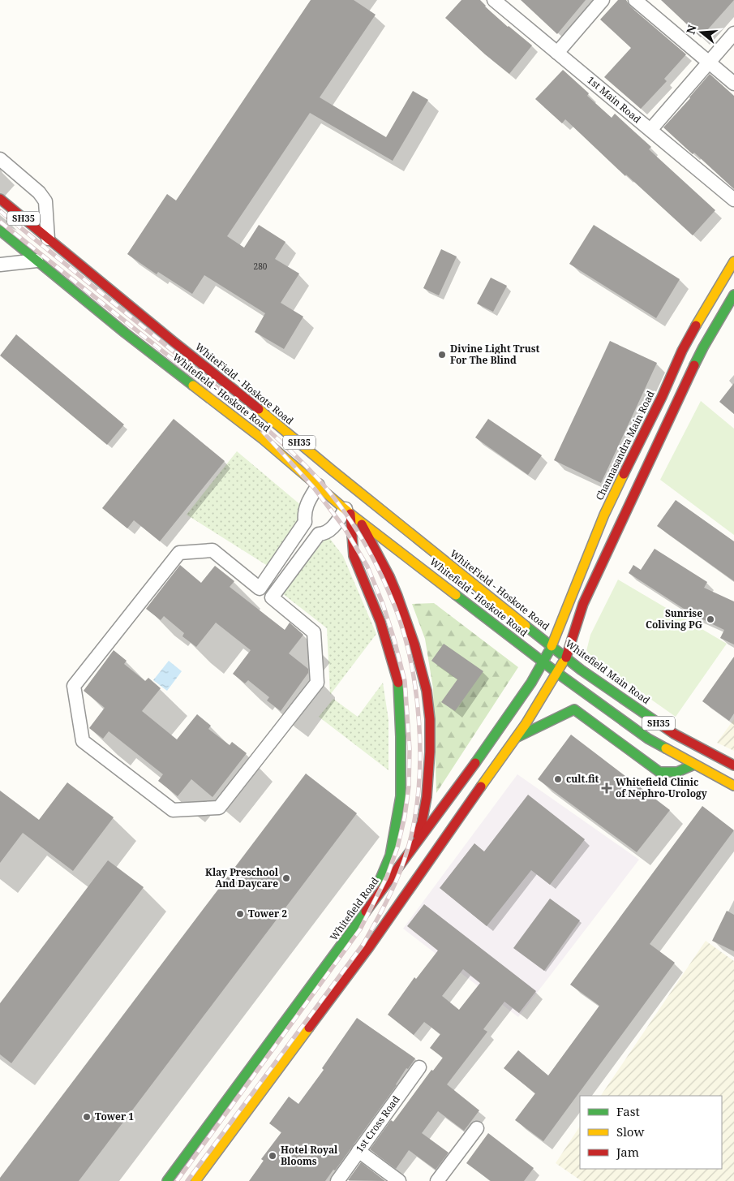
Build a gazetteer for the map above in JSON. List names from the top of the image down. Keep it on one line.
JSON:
{"streets":{"main road":["SH35","WhiteField - Hoskote Road","Whitefield - Hoskote Road","Channasandra Main Road","Whitefield Main Road","Whitefield Road"],"street":["1st Main Road","1st Cross Road"]},"crossings":[["SH35","Whitefield - Hoskote Road"],["SH35","Whitefield Road"],["WhiteField - Hoskote Road","Channasandra Main Road"],["WhiteField - Hoskote Road","Whitefield Main Road"],["WhiteField - Hoskote Road","Whitefield Road"],["Whitefield - Hoskote Road","Whitefield Road"],["Channasandra Main Road","Whitefield Main Road"],["Channasandra Main Road","Whitefield Road"],["Whitefield Main Road","Whitefield Road"]],"places":{"other":["Divine Light Trust For The Blind","Sunrise Coliving PG","cult.fit","Klay Preschool And Daycare","Tower 2","Tower 1","Hotel Royal Blooms"],"health":["Whitefield Clinic of Nephro-Urology"]},"house_numbers":["280"],"legend":["Fast","Slow","Jam"],"north":"left"}
